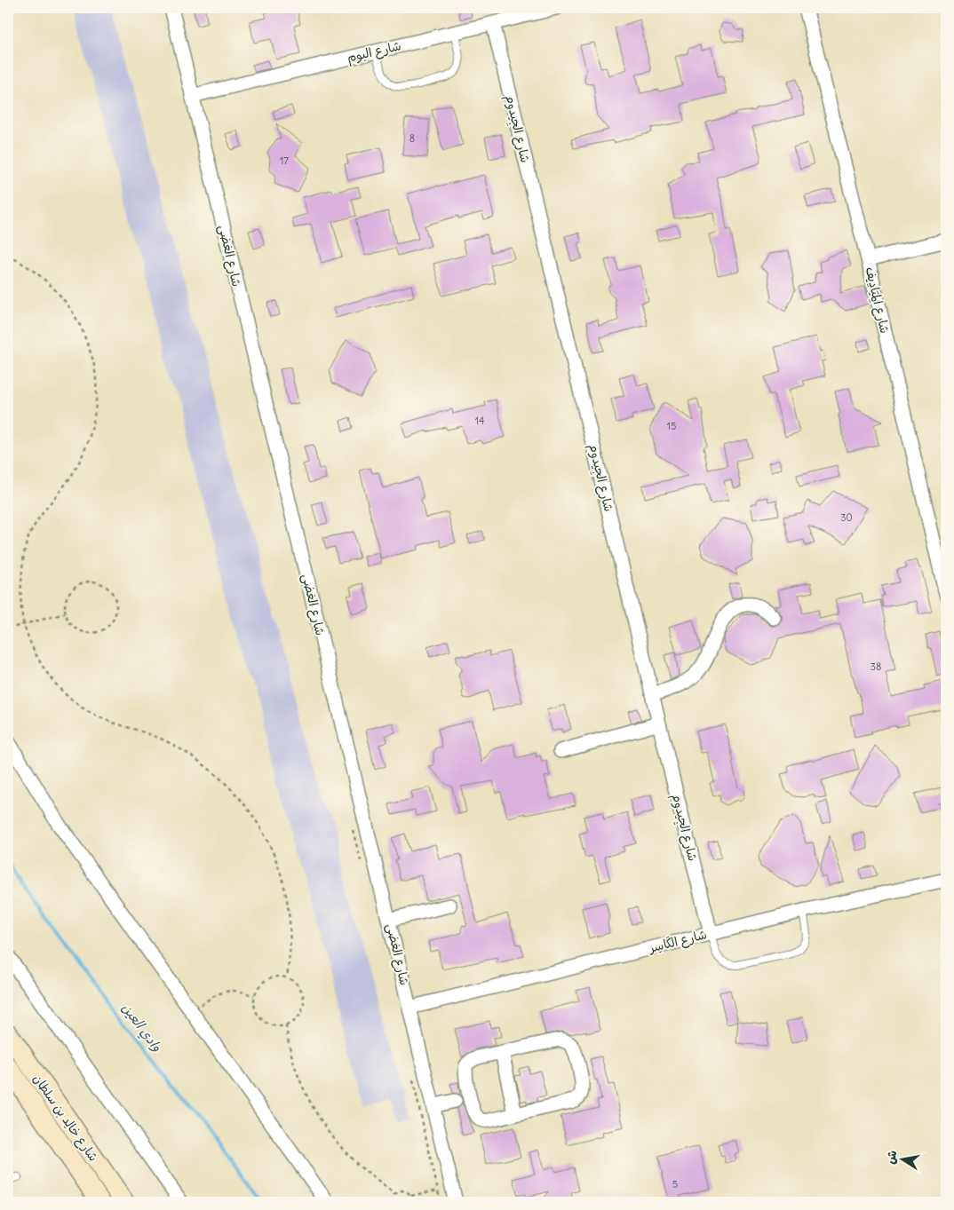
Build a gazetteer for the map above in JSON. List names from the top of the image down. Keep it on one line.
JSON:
{"streets":{"street":["شارع البوم","شارع الجِيدوم","شارع الغضى","شارع المِيَادِيف","شارع الكَاسِر","شارع خالِد بن سلطان"]},"crossings":[["شارع البوم","شارع الجِيدوم"],["شارع البوم","شارع الغضى"],["شارع الجِيدوم","شارع الكَاسِر"],["شارع الغضى","شارع الكَاسِر"]],"water":["وادي العين"],"house_numbers":["8","17","14","15","30","38","5"],"north":"left"}
